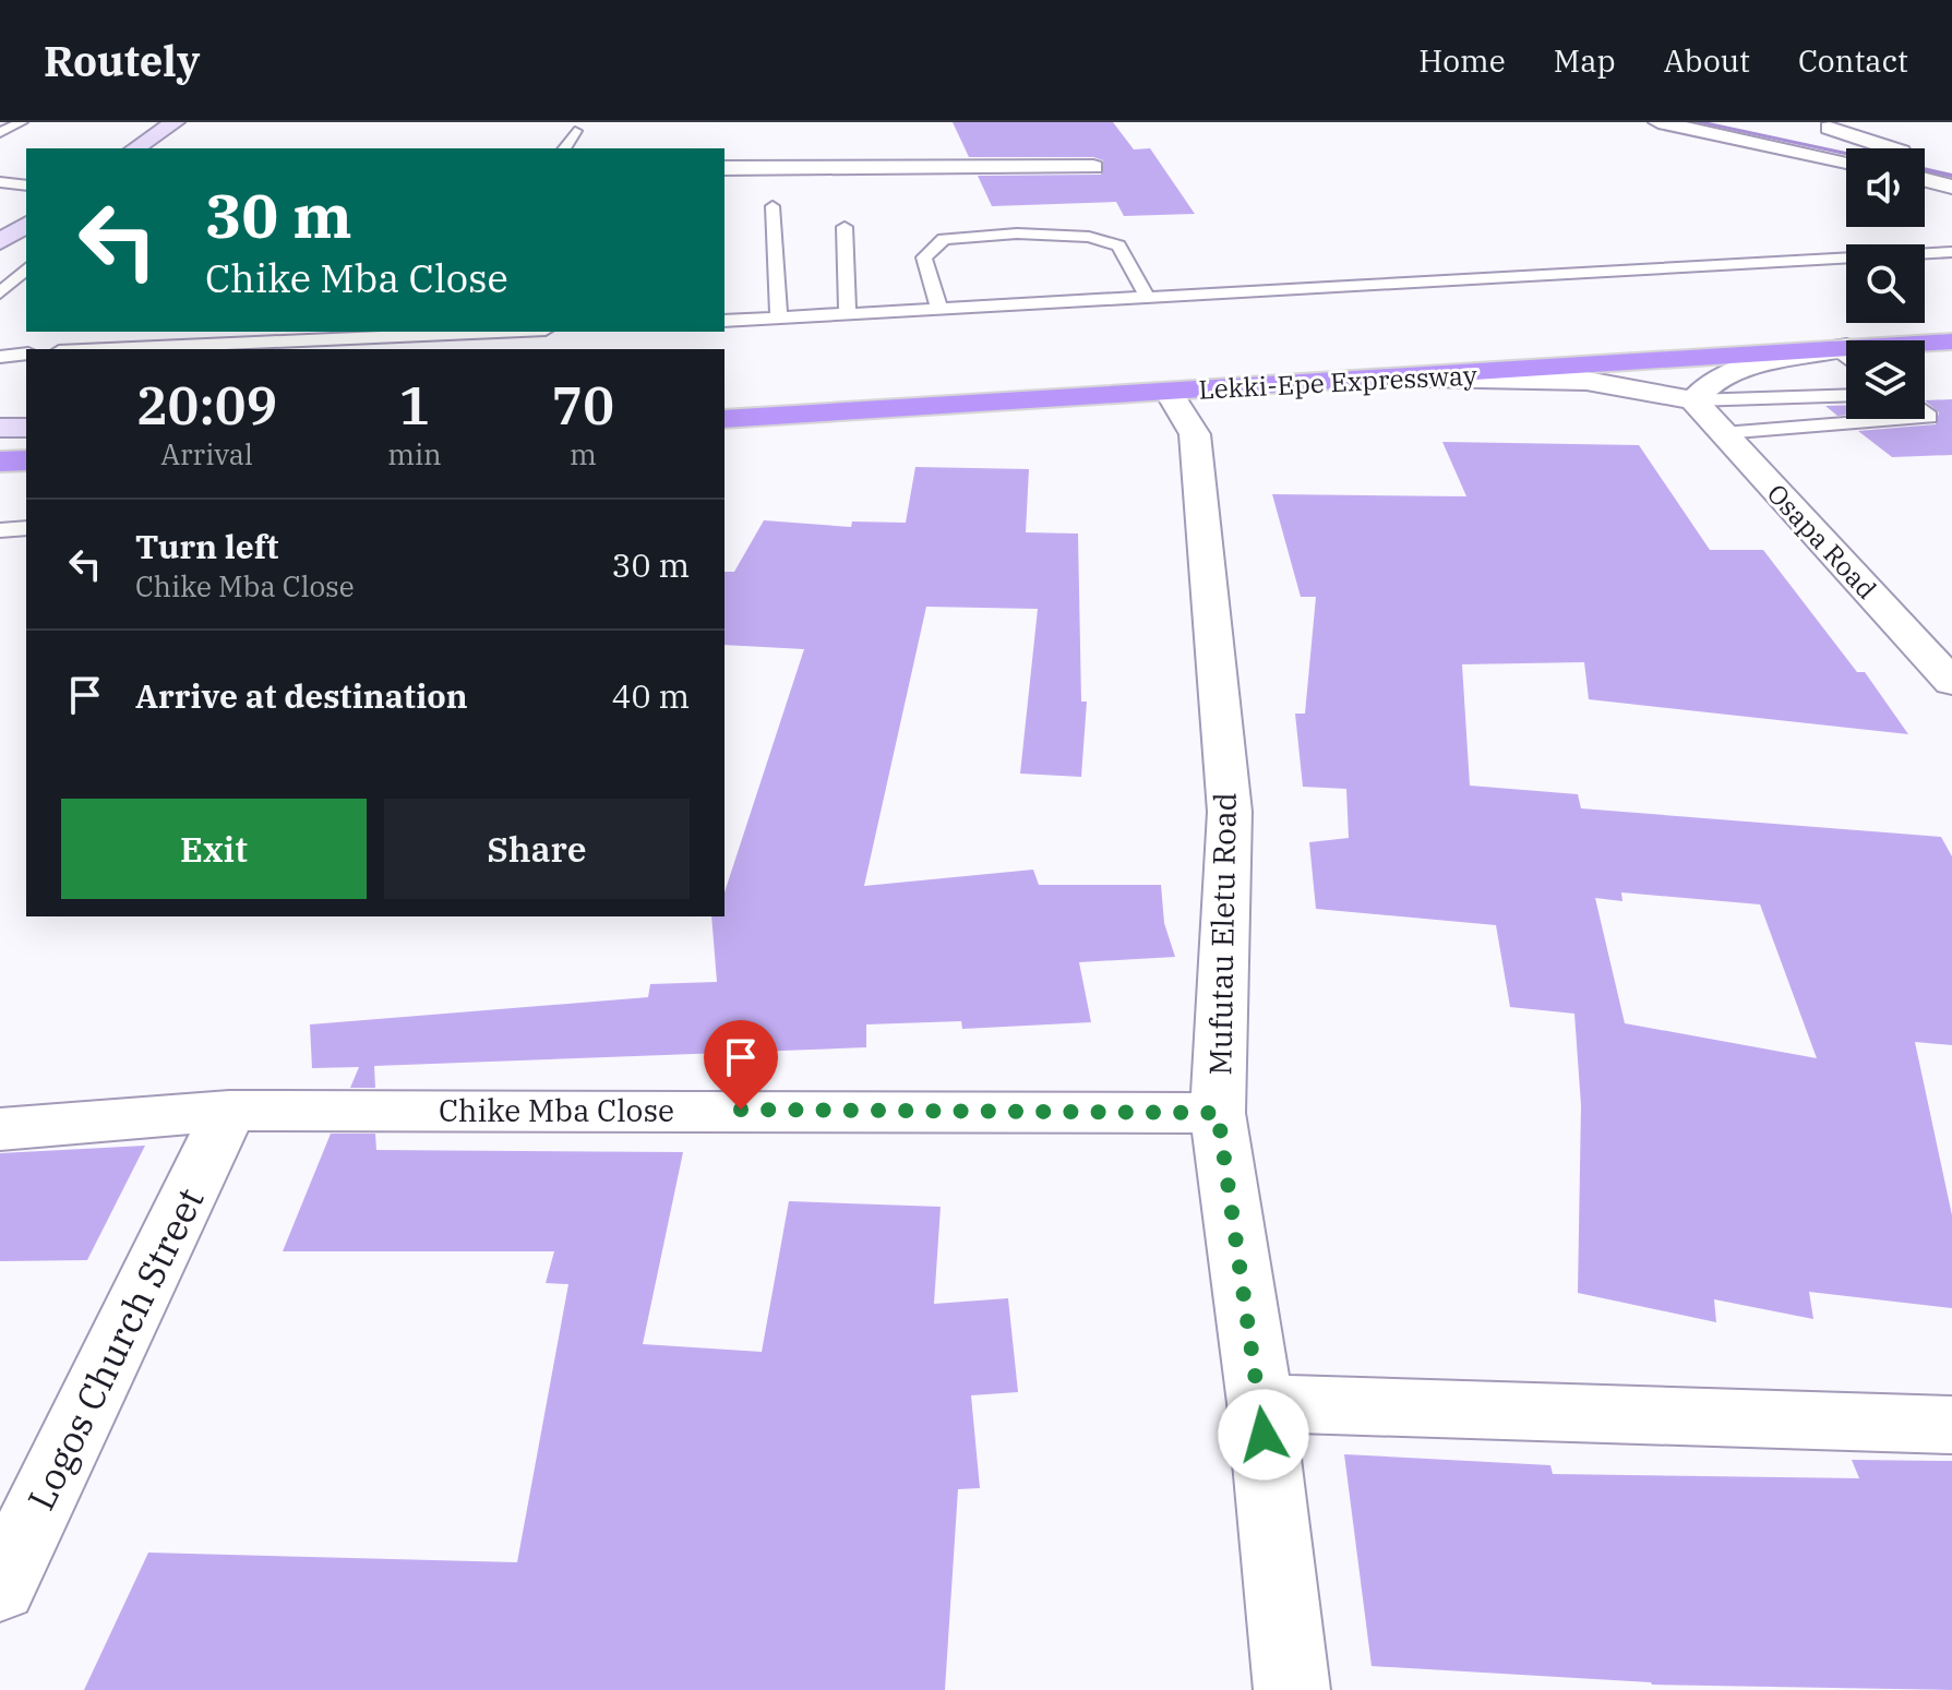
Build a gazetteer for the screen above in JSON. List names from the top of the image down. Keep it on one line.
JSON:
{"streets":{"highway":["Lekki-Epe Expressway"],"street":["Osapa Road","Mufutau Eletu Road","Chike Mba Close","Logos Church Street"]},"crossings":[["Lekki-Epe Expressway","Mufutau Eletu Road"],["Mufutau Eletu Road","Chike Mba Close"],["Chike Mba Close","Logos Church Street"]],"page":{"header":"Routely","nav":["Home","Map","About","Contact"],"turn":["30 m","Chike Mba Close"],"eta":["20:09","Arrival","1","min","70","m"],"list":[{"name":"Turn left","note":"Chike Mba Close","value":"30 m"},{"name":"Arrive at destination","value":"40 m"}],"buttons":["Exit","Share"]}}
